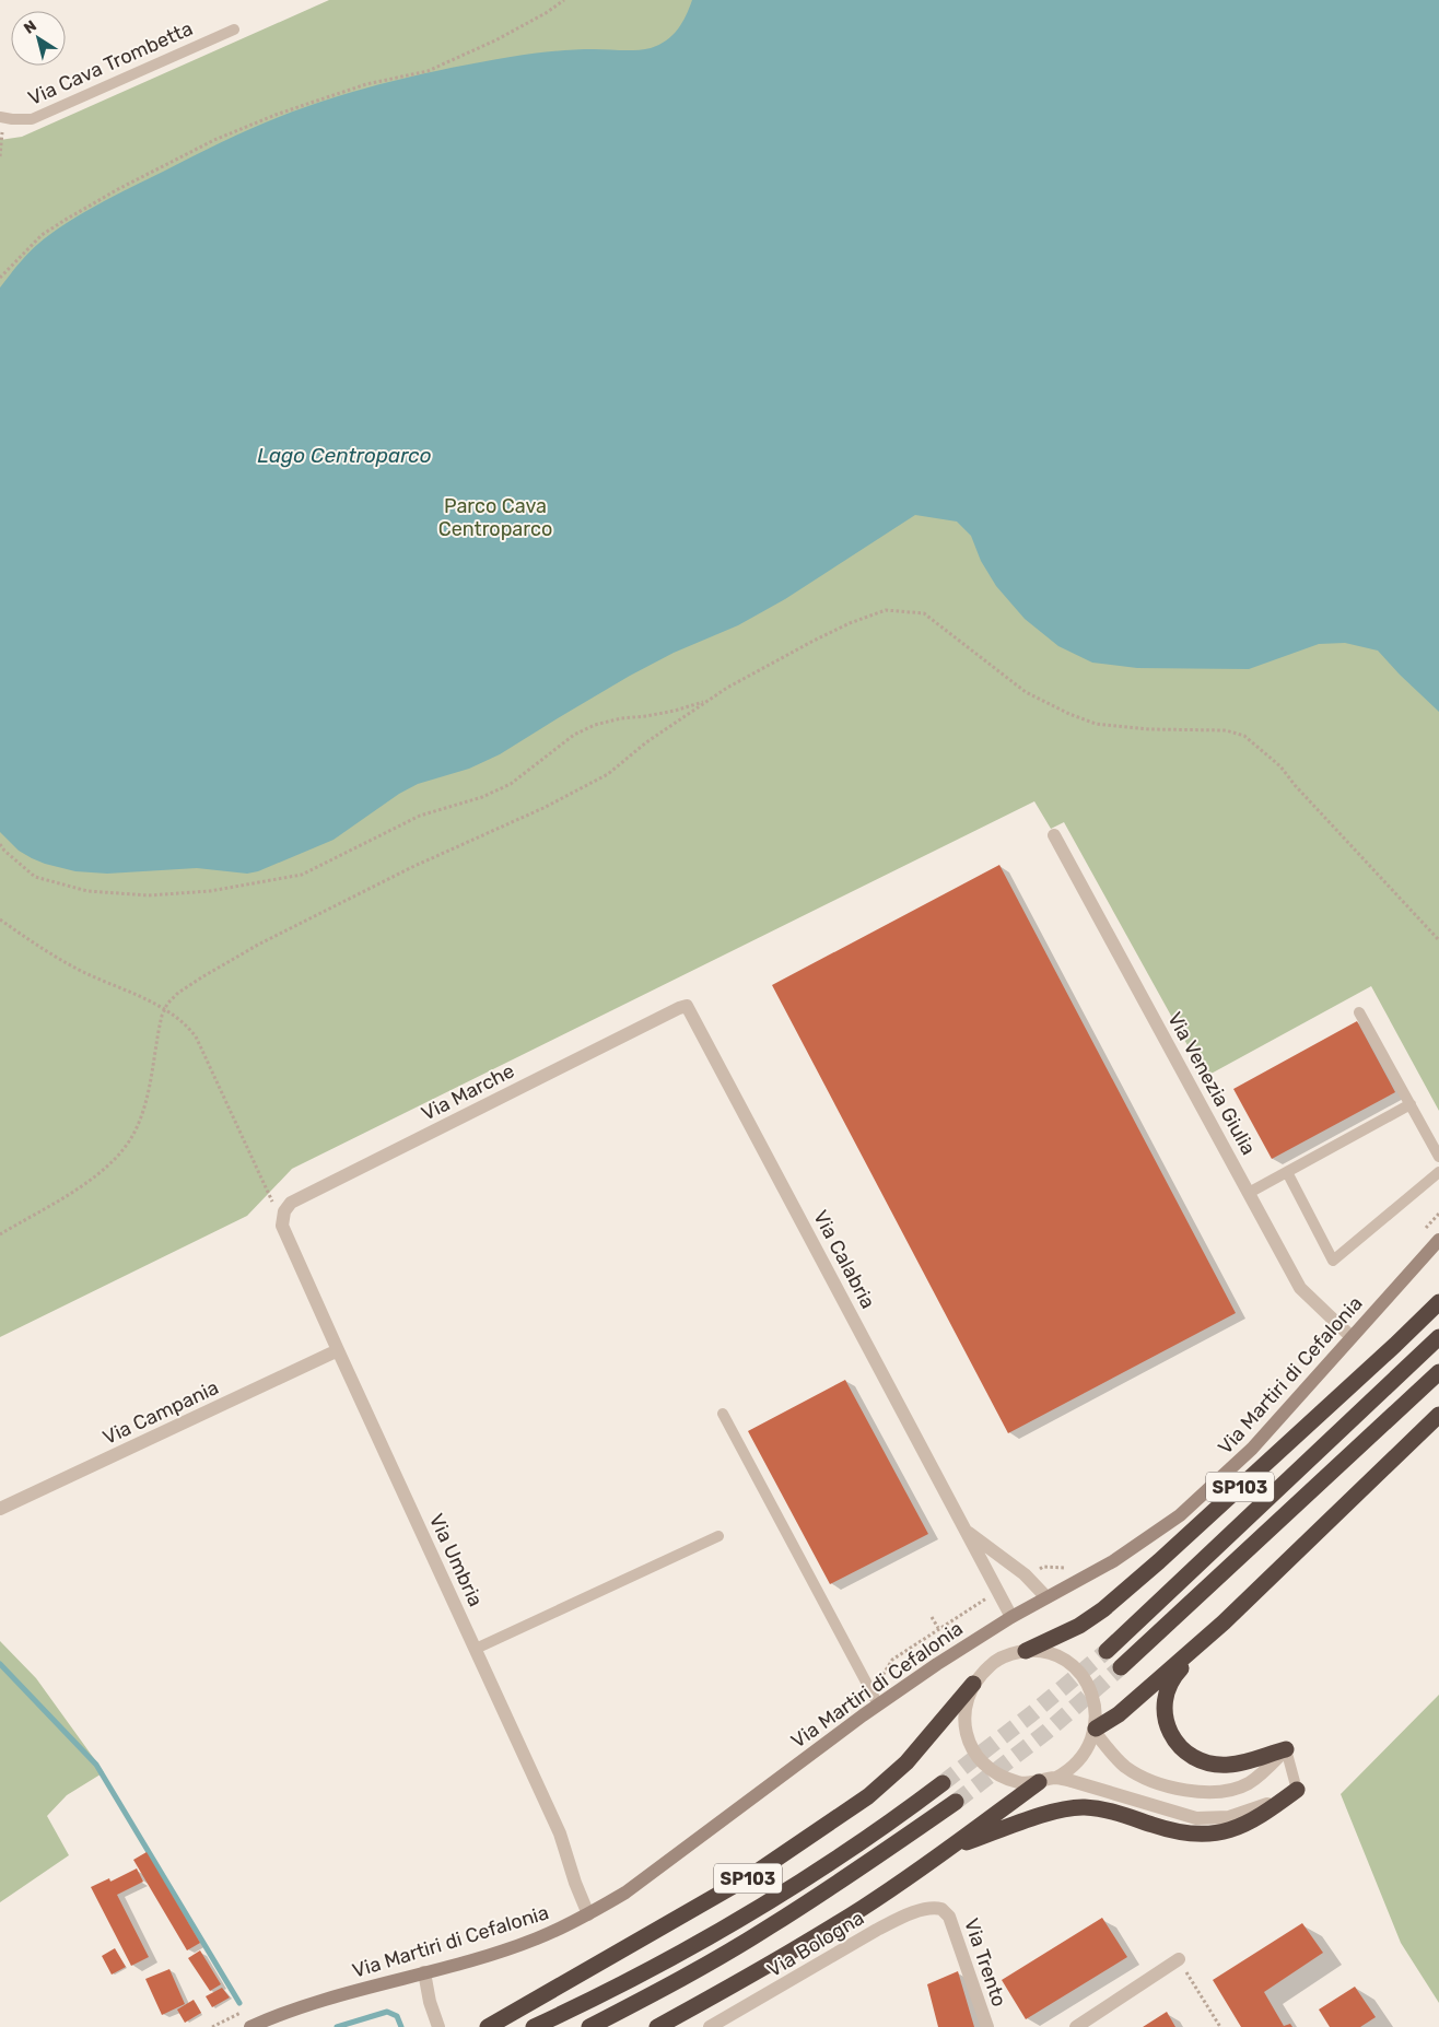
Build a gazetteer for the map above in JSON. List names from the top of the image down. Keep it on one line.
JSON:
{"streets":{"highway":["SP103"],"street":["Via Venezia Giulia","Via Marche","Via Calabria","Via Martiri di Cefalonia","Via Campania","Via Umbria","Via Bologna","Via Trento"],"lane":["Via Cava Trombetta"]},"crossings":[["Via Venezia Giulia","Via Martiri di Cefalonia"],["Via Marche","Via Calabria"],["Via Marche","Via Umbria"],["Via Calabria","Via Martiri di Cefalonia"],["Via Martiri di Cefalonia","Via Umbria"],["Via Campania","Via Umbria"],["Via Bologna","Via Trento"]],"water":["Lago Centroparco"],"parks":["Parco Cava Centroparco"],"north":"top left"}
